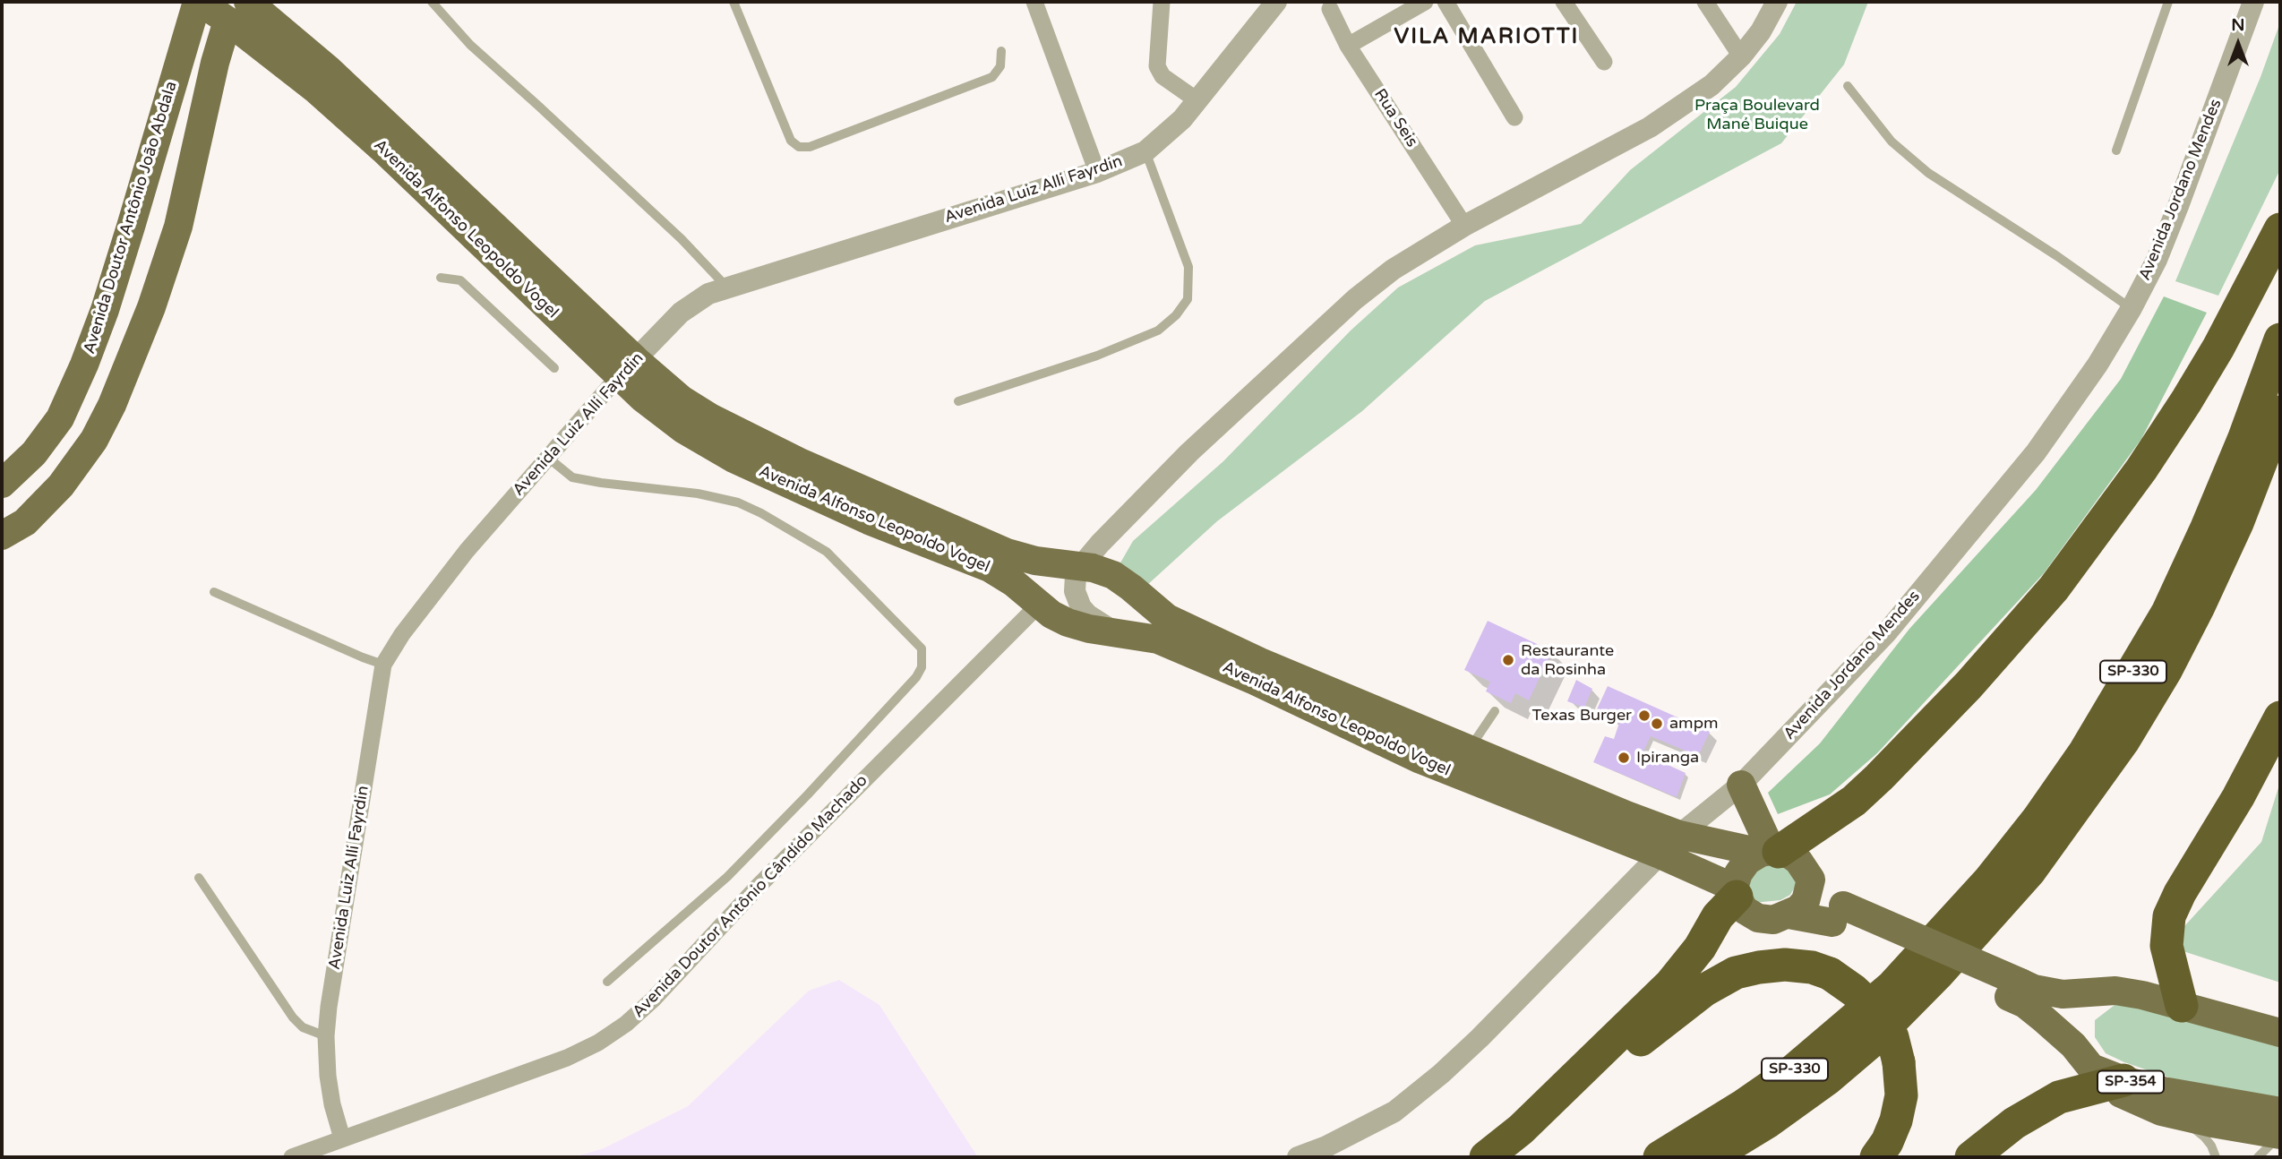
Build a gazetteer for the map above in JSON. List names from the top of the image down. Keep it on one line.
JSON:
{"streets":{"highway":["SP-330"],"main road":["Avenida Doutor Antônio João Abdala","Avenida Alfonso Leopoldo Vogel","SP-354"],"street":["Rua Seis","Avenida Luiz Alli Fayrdin","Avenida Jordano Mendes","Avenida Doutor Antônio Cândido Machado"]},"crossings":[["Avenida Luiz Alli Fayrdin","Avenida Alfonso Leopoldo Vogel"],["Avenida Luiz Alli Fayrdin","Avenida Doutor Antônio Cândido Machado"],["Avenida Jordano Mendes","Avenida Alfonso Leopoldo Vogel"],["Avenida Jordano Mendes","SP-354"],["Avenida Doutor Antônio João Abdala","Avenida Alfonso Leopoldo Vogel"],["Avenida Alfonso Leopoldo Vogel","Avenida Doutor Antônio Cândido Machado"],["Avenida Alfonso Leopoldo Vogel","SP-354"]],"districts":["VILA MARIOTTI"],"parks":["Praça Boulevard Mané Buique"],"places":["Restaurante da Rosinha","Texas Burger","ampm","Ipiranga"],"north":"top"}
